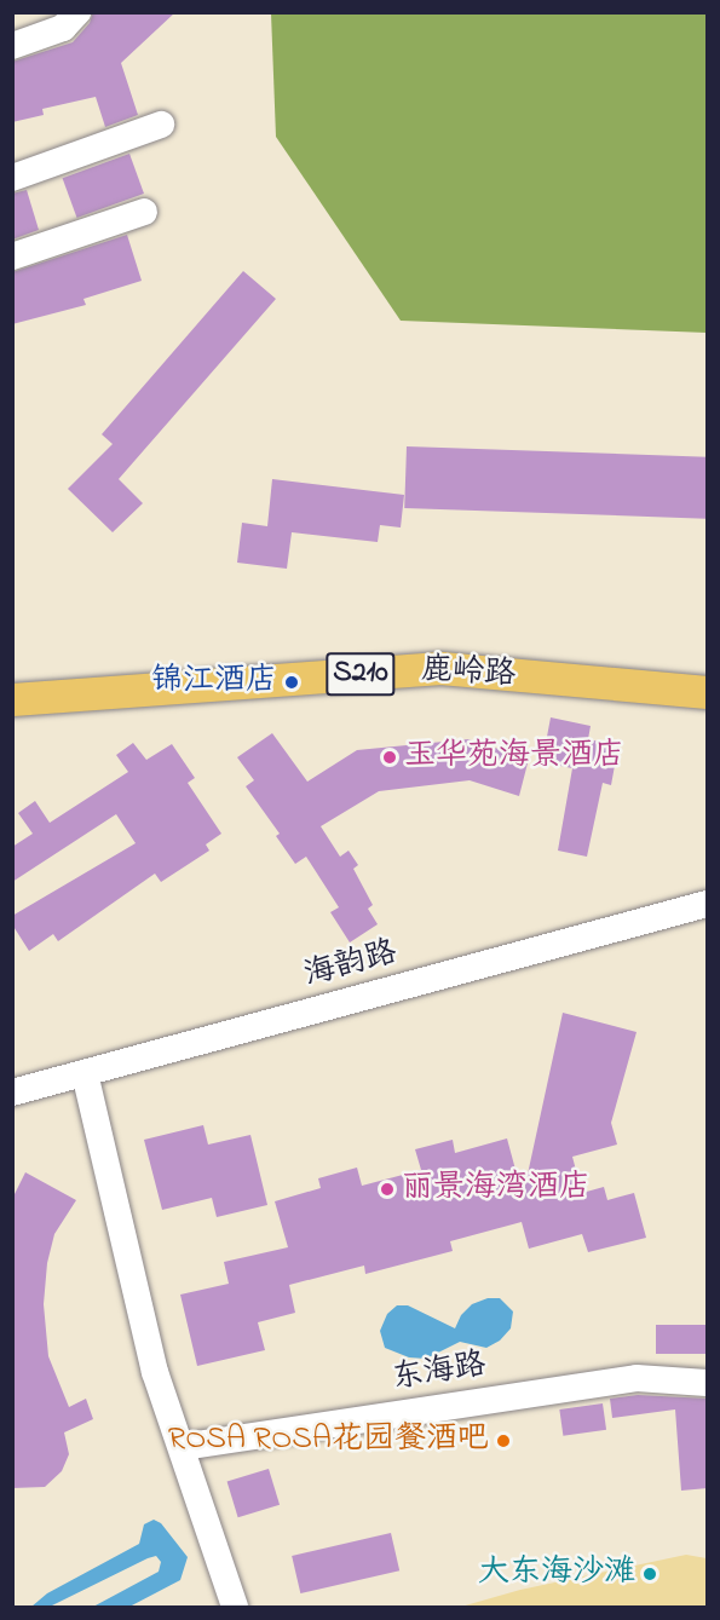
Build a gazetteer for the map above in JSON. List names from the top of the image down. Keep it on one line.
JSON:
{"streets":{"main road":["S210","鹿岭路"],"street":["海韵路","东海路"]},"places":["锦江酒店","玉华苑海景酒店","丽景海湾酒店","ROSA ROSA花园餐酒吧","大东海沙滩"]}
